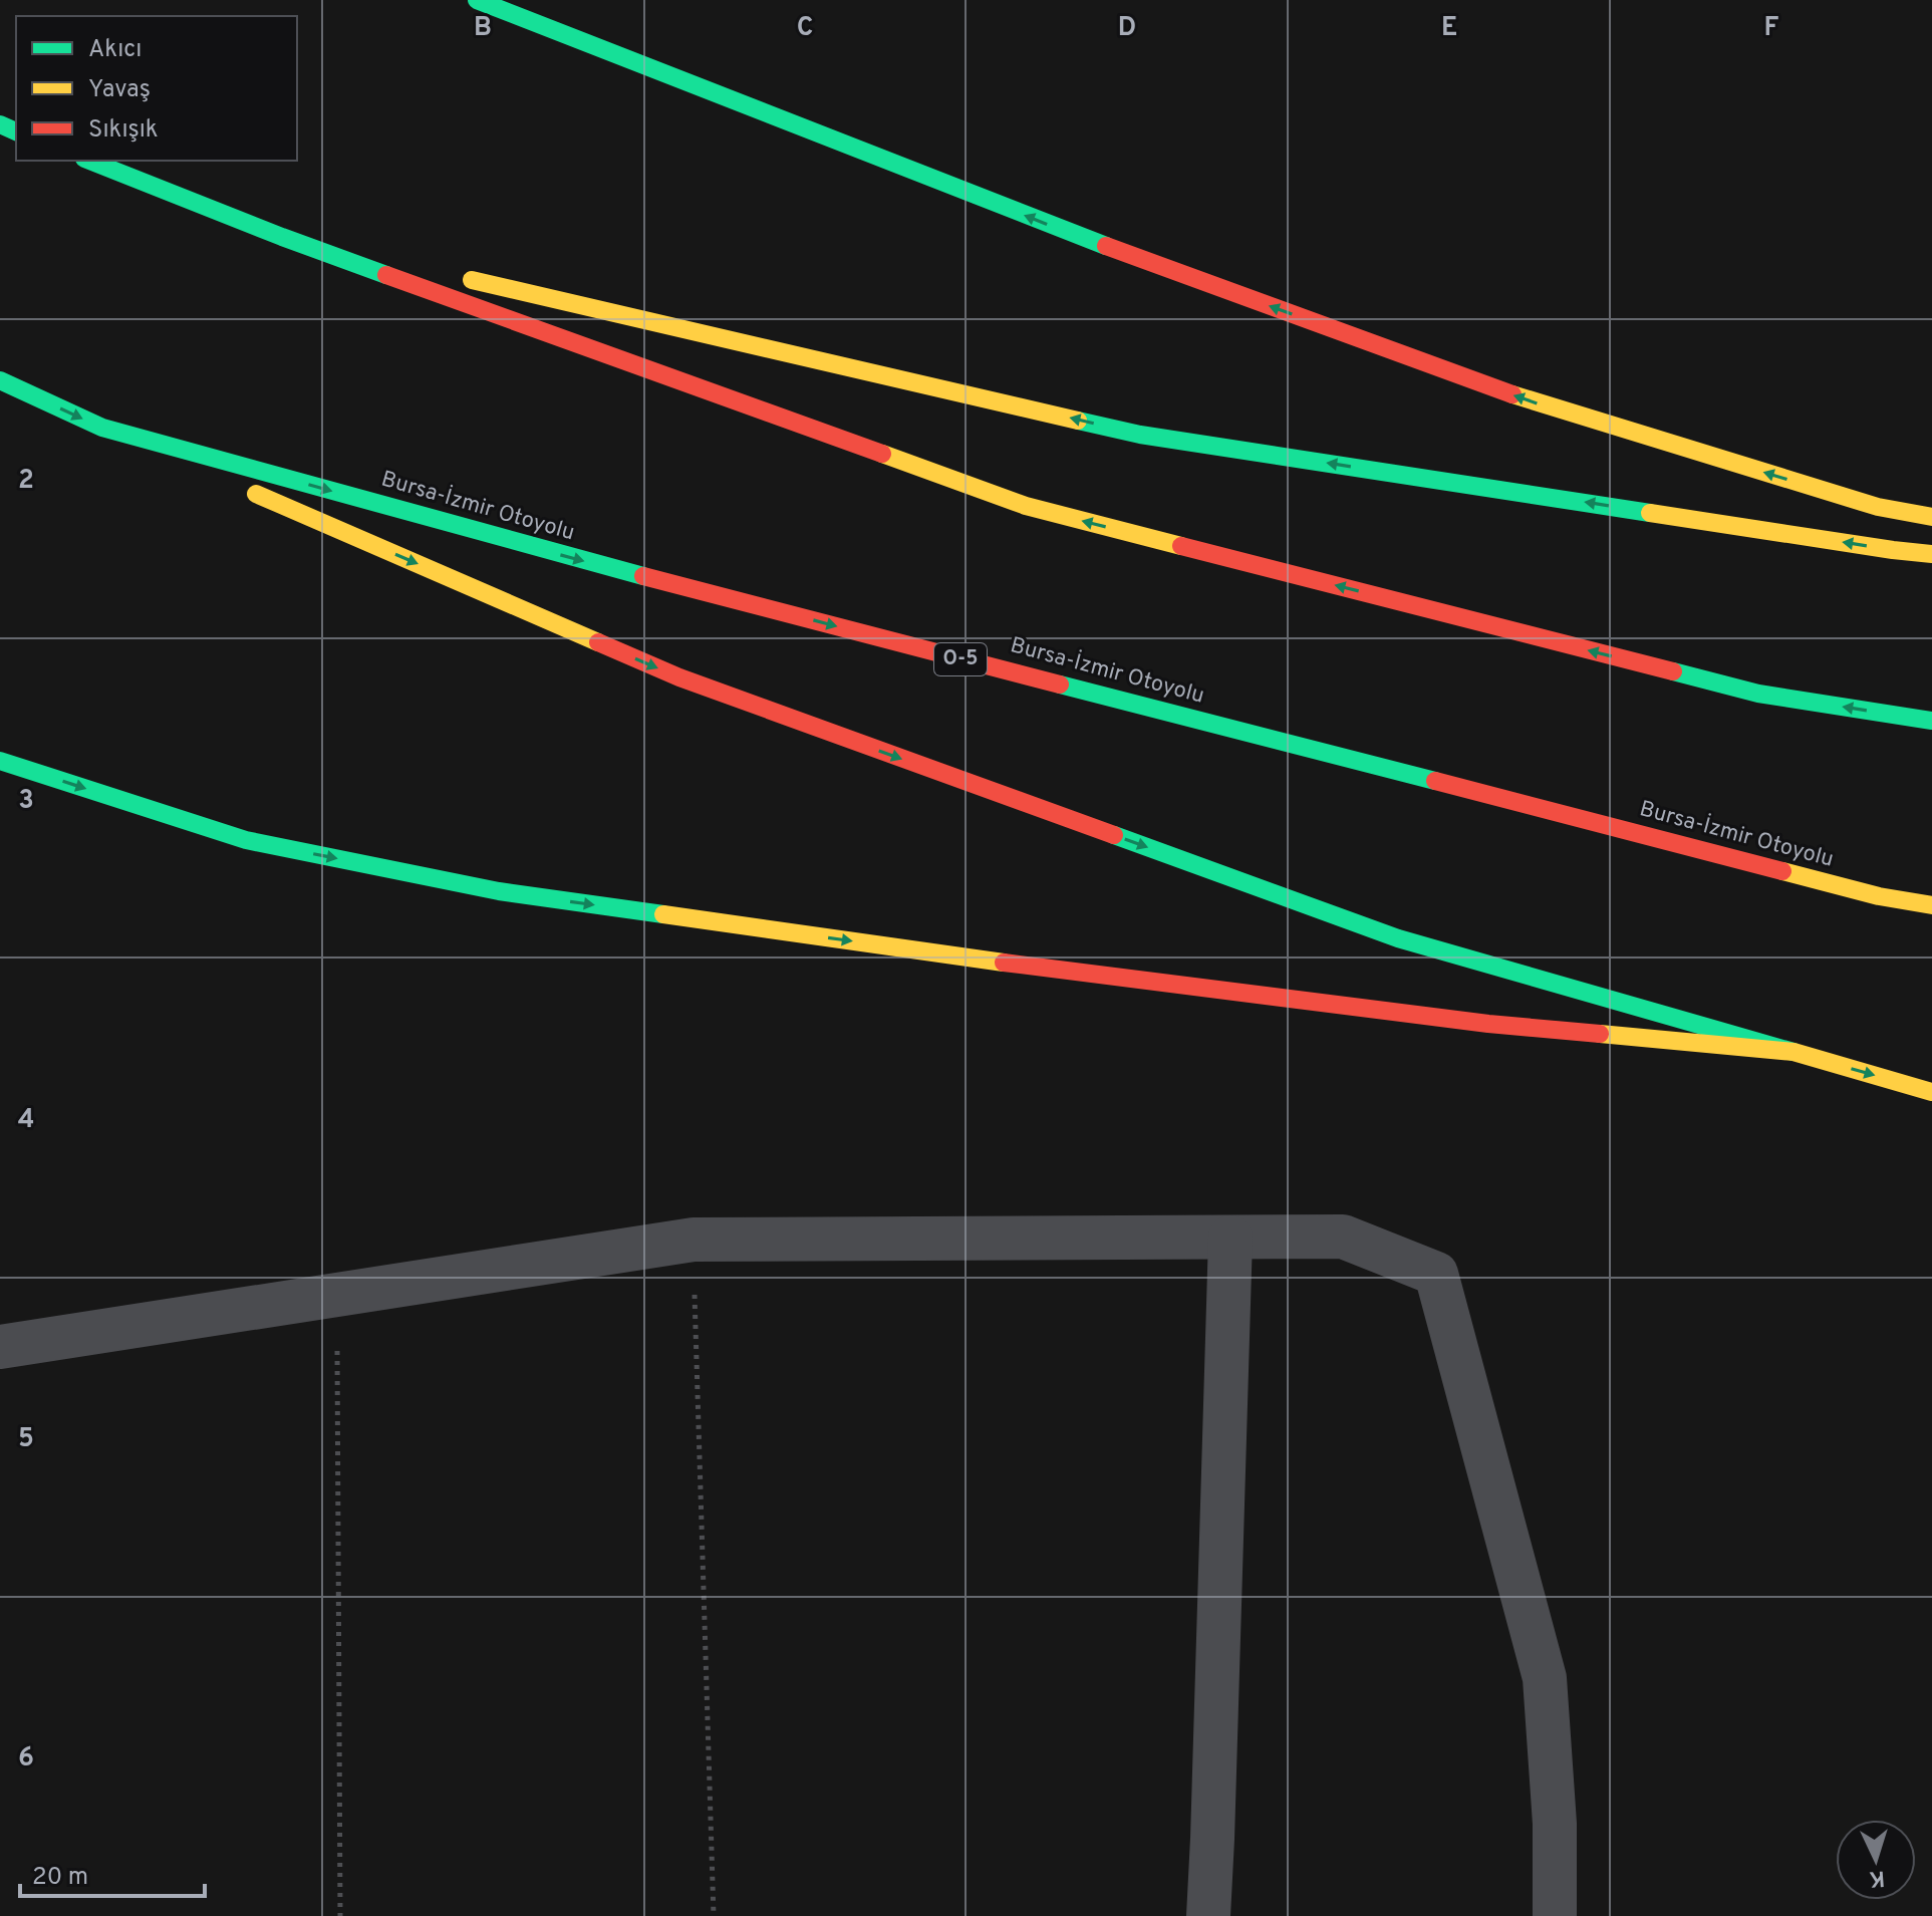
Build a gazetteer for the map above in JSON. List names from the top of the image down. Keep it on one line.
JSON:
{"streets":{"main road":["Bursa-İzmir Otoyolu","O-5"]},"legend":["Akıcı","Yavaş","Sıkışık"],"scale_bar":"20 m","north":"bottom","grid":{"columns":["B","C","D","E","F"],"rows":["2","3","4","5","6"]}}
